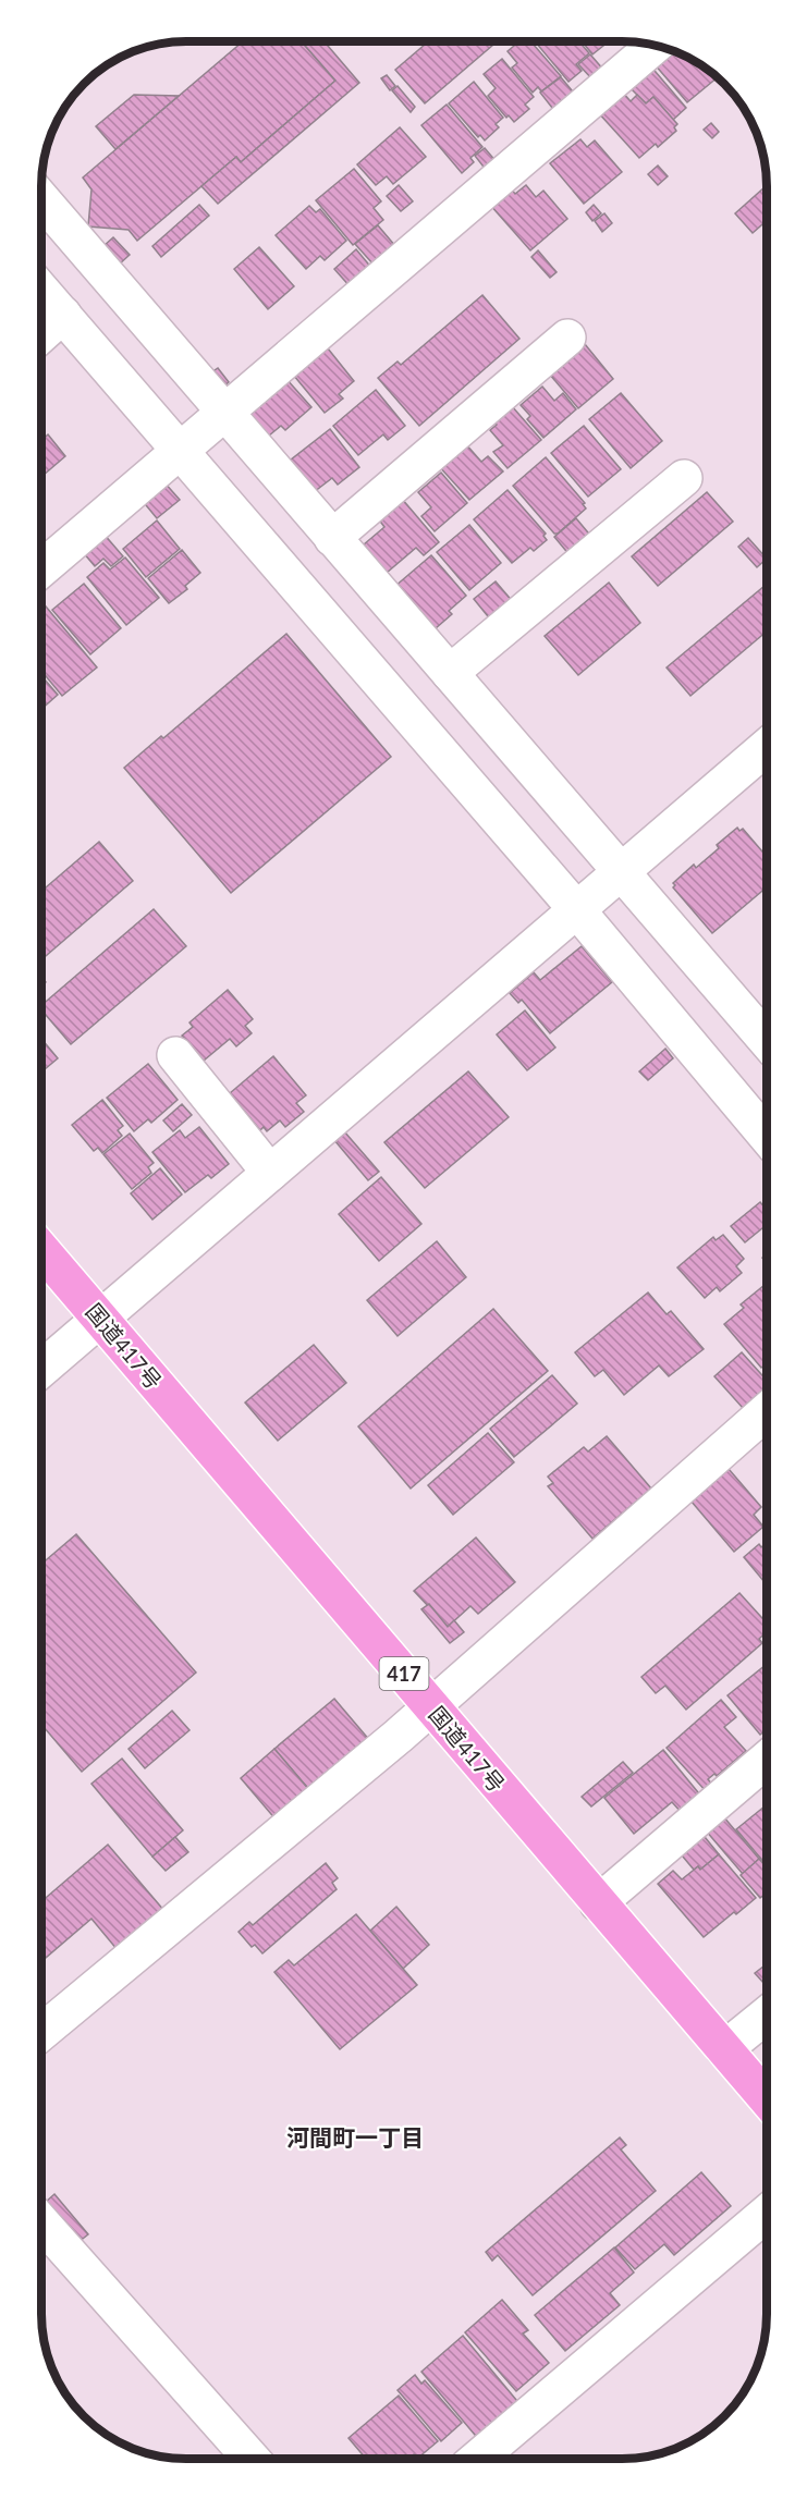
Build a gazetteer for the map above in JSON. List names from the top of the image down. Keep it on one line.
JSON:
{"streets":{"highway":["国道417号","417"]},"districts":["河間町一丁目"]}
